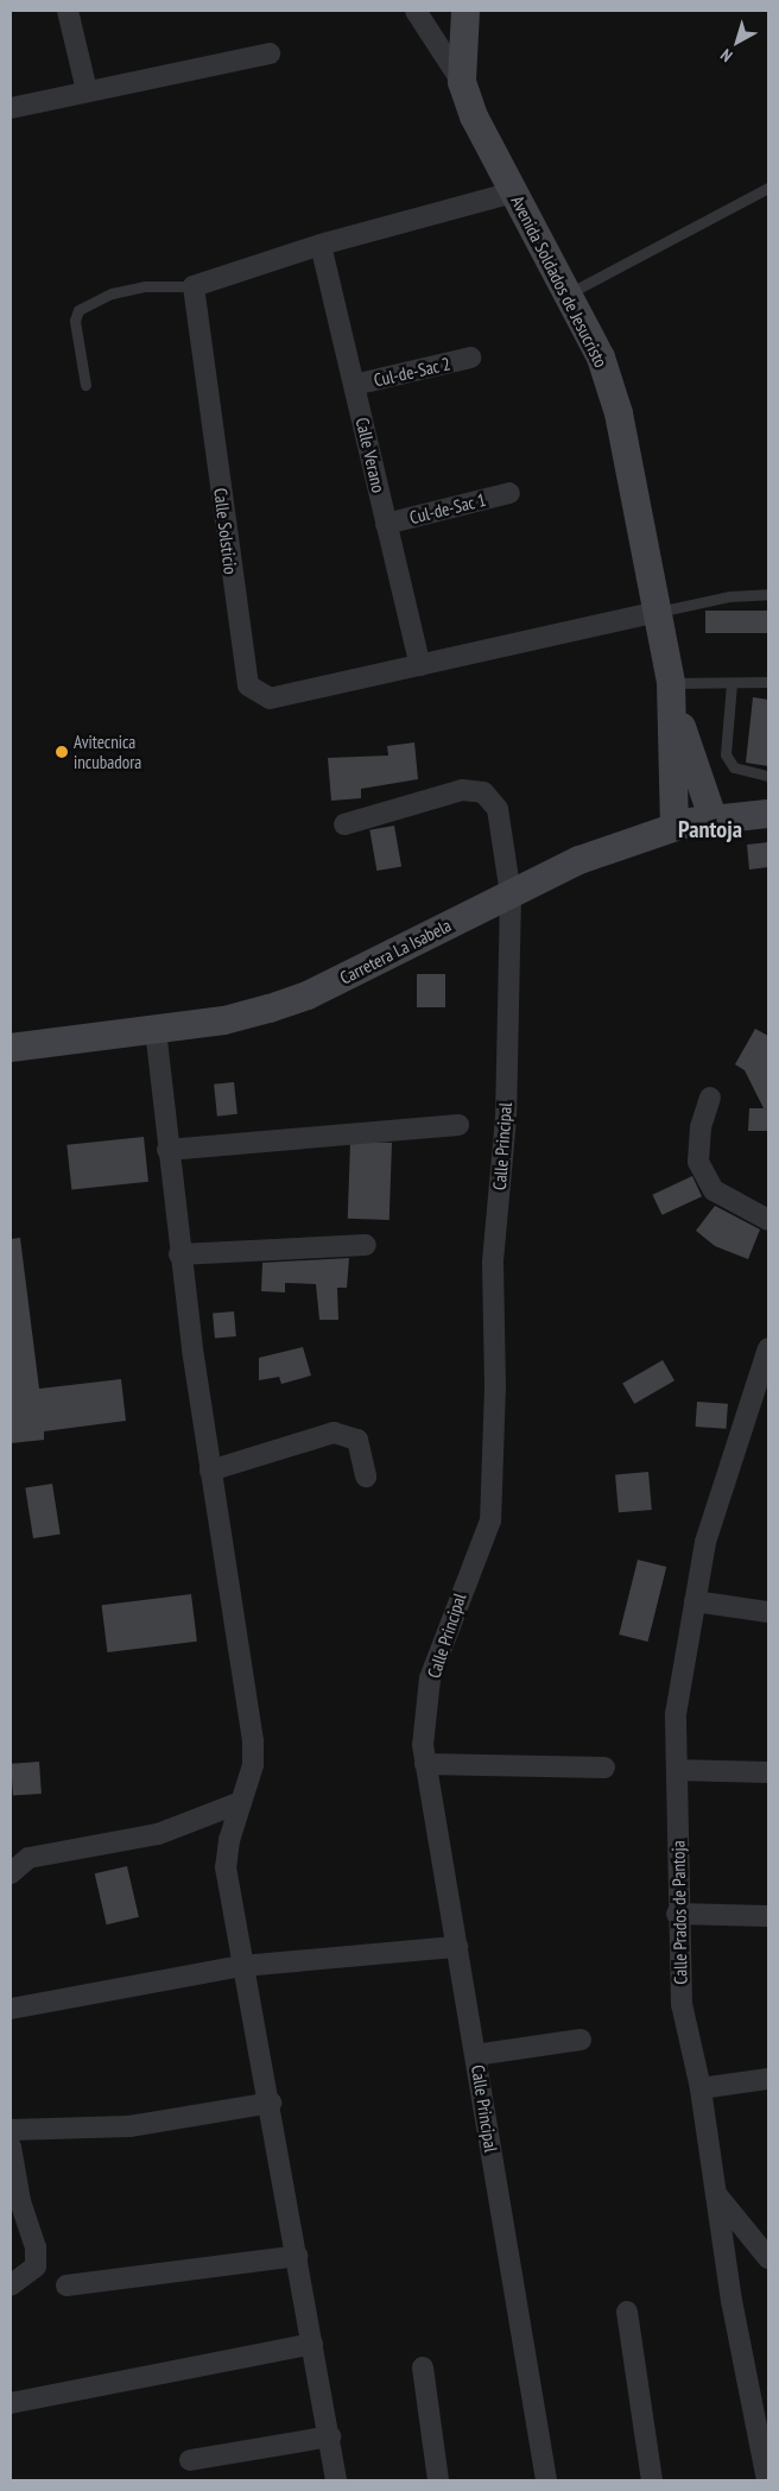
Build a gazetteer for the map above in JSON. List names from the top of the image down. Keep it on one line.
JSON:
{"streets":{"street":["Avenida Soldados de Jesucristo","Cul-de-Sac 2","Calle Verano","Cul-de-Sac 1","Calle Solsticio","Carretera La Isabela","Calle Principal","Calle Prados de Pantoja"]},"crossings":[["Avenida Soldados de Jesucristo","Calle Solsticio"],["Avenida Soldados de Jesucristo","Carretera La Isabela"],["Cul-de-Sac 2","Calle Verano"],["Calle Verano","Cul-de-Sac 1"],["Calle Verano","Calle Solsticio"],["Carretera La Isabela","Calle Principal"]],"districts":["Pantoja"],"places":["Avitecnica incubadora"],"north":"bottom left"}
